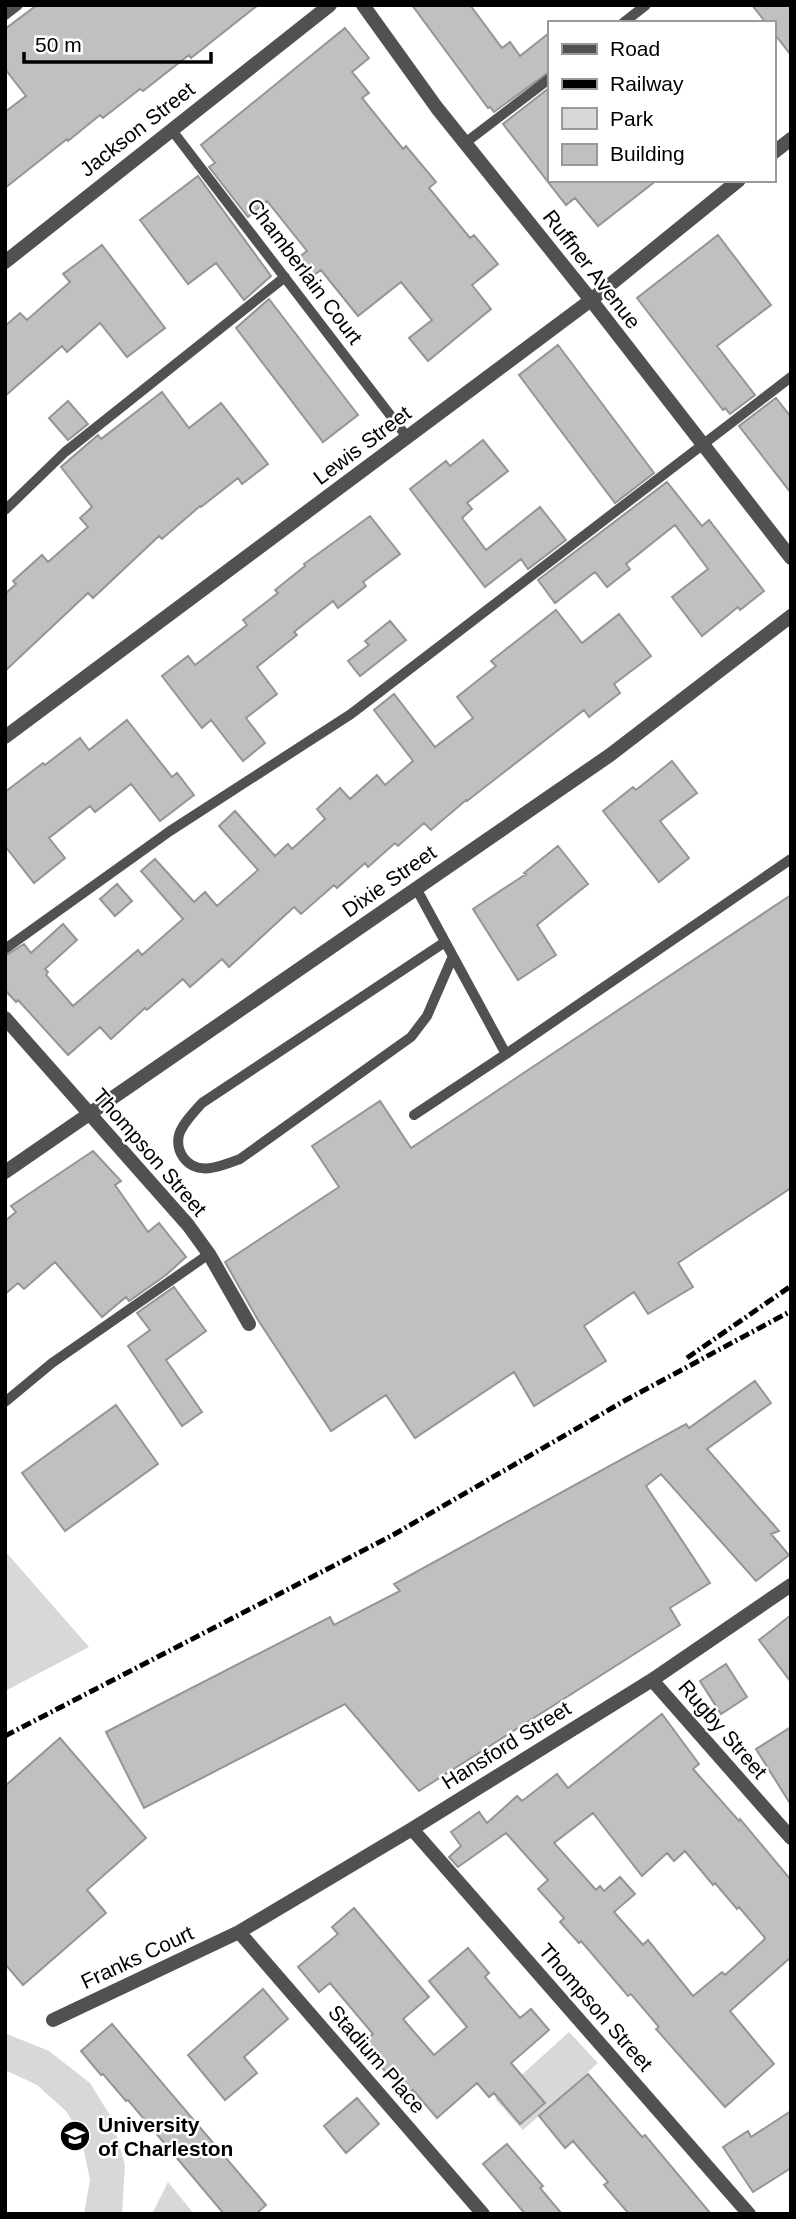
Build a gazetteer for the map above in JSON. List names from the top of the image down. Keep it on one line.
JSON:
{"streets":{"street":["Jackson Street","Ruffner Avenue","Lewis Street","Dixie Street","Thompson Street","Rugby Street","Hansford Street","Franks Court","Stadium Place"],"lane":["Chamberlain Court"]},"crossings":[["Jackson Street","Chamberlain Court"],["Ruffner Avenue","Lewis Street"],["Chamberlain Court","Lewis Street"],["Dixie Street","Thompson Street"],["Thompson Street","Hansford Street"],["Rugby Street","Hansford Street"],["Hansford Street","Franks Court"],["Hansford Street","Stadium Place"],["Franks Court","Stadium Place"]],"places":{"school or university":["University of Charleston"]},"legend":["Road","Railway","Park","Building"],"scale_bar":"50 m"}
